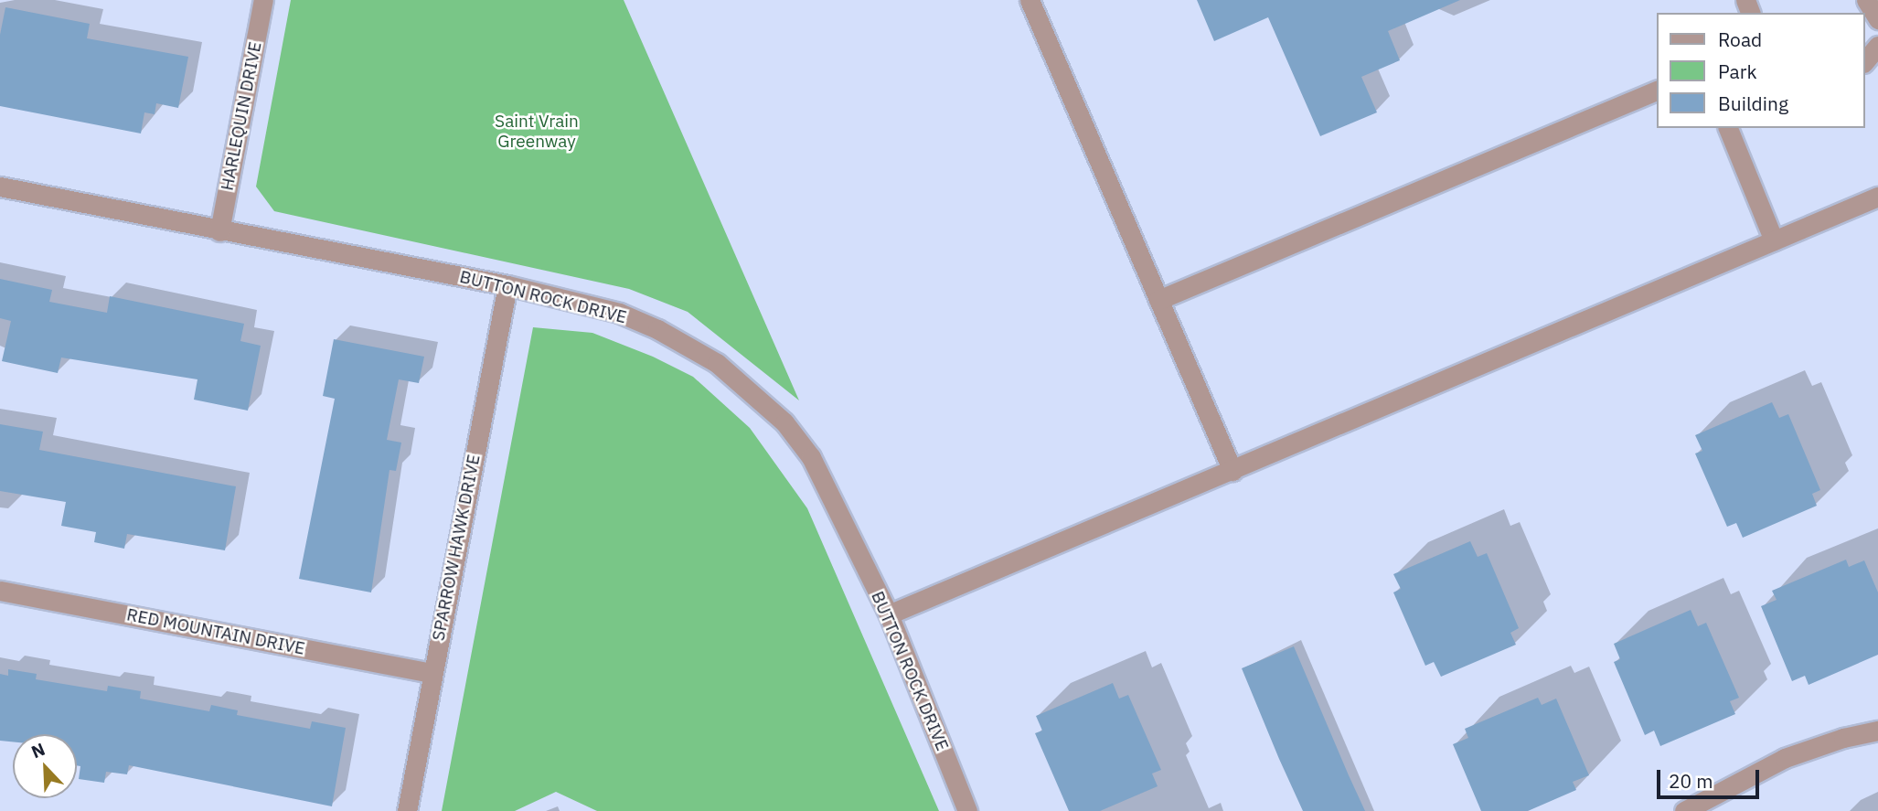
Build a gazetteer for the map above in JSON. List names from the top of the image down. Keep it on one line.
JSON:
{"streets":{"street":["HARLEQUIN DRIVE","BUTTON ROCK DRIVE","SPARROW HAWK DRIVE","RED MOUNTAIN DRIVE"]},"crossings":[["HARLEQUIN DRIVE","BUTTON ROCK DRIVE"],["BUTTON ROCK DRIVE","SPARROW HAWK DRIVE"],["SPARROW HAWK DRIVE","RED MOUNTAIN DRIVE"]],"parks":["Saint Vrain Greenway"],"legend":["Road","Park","Building"],"scale_bar":"20 m","north":"top left"}
